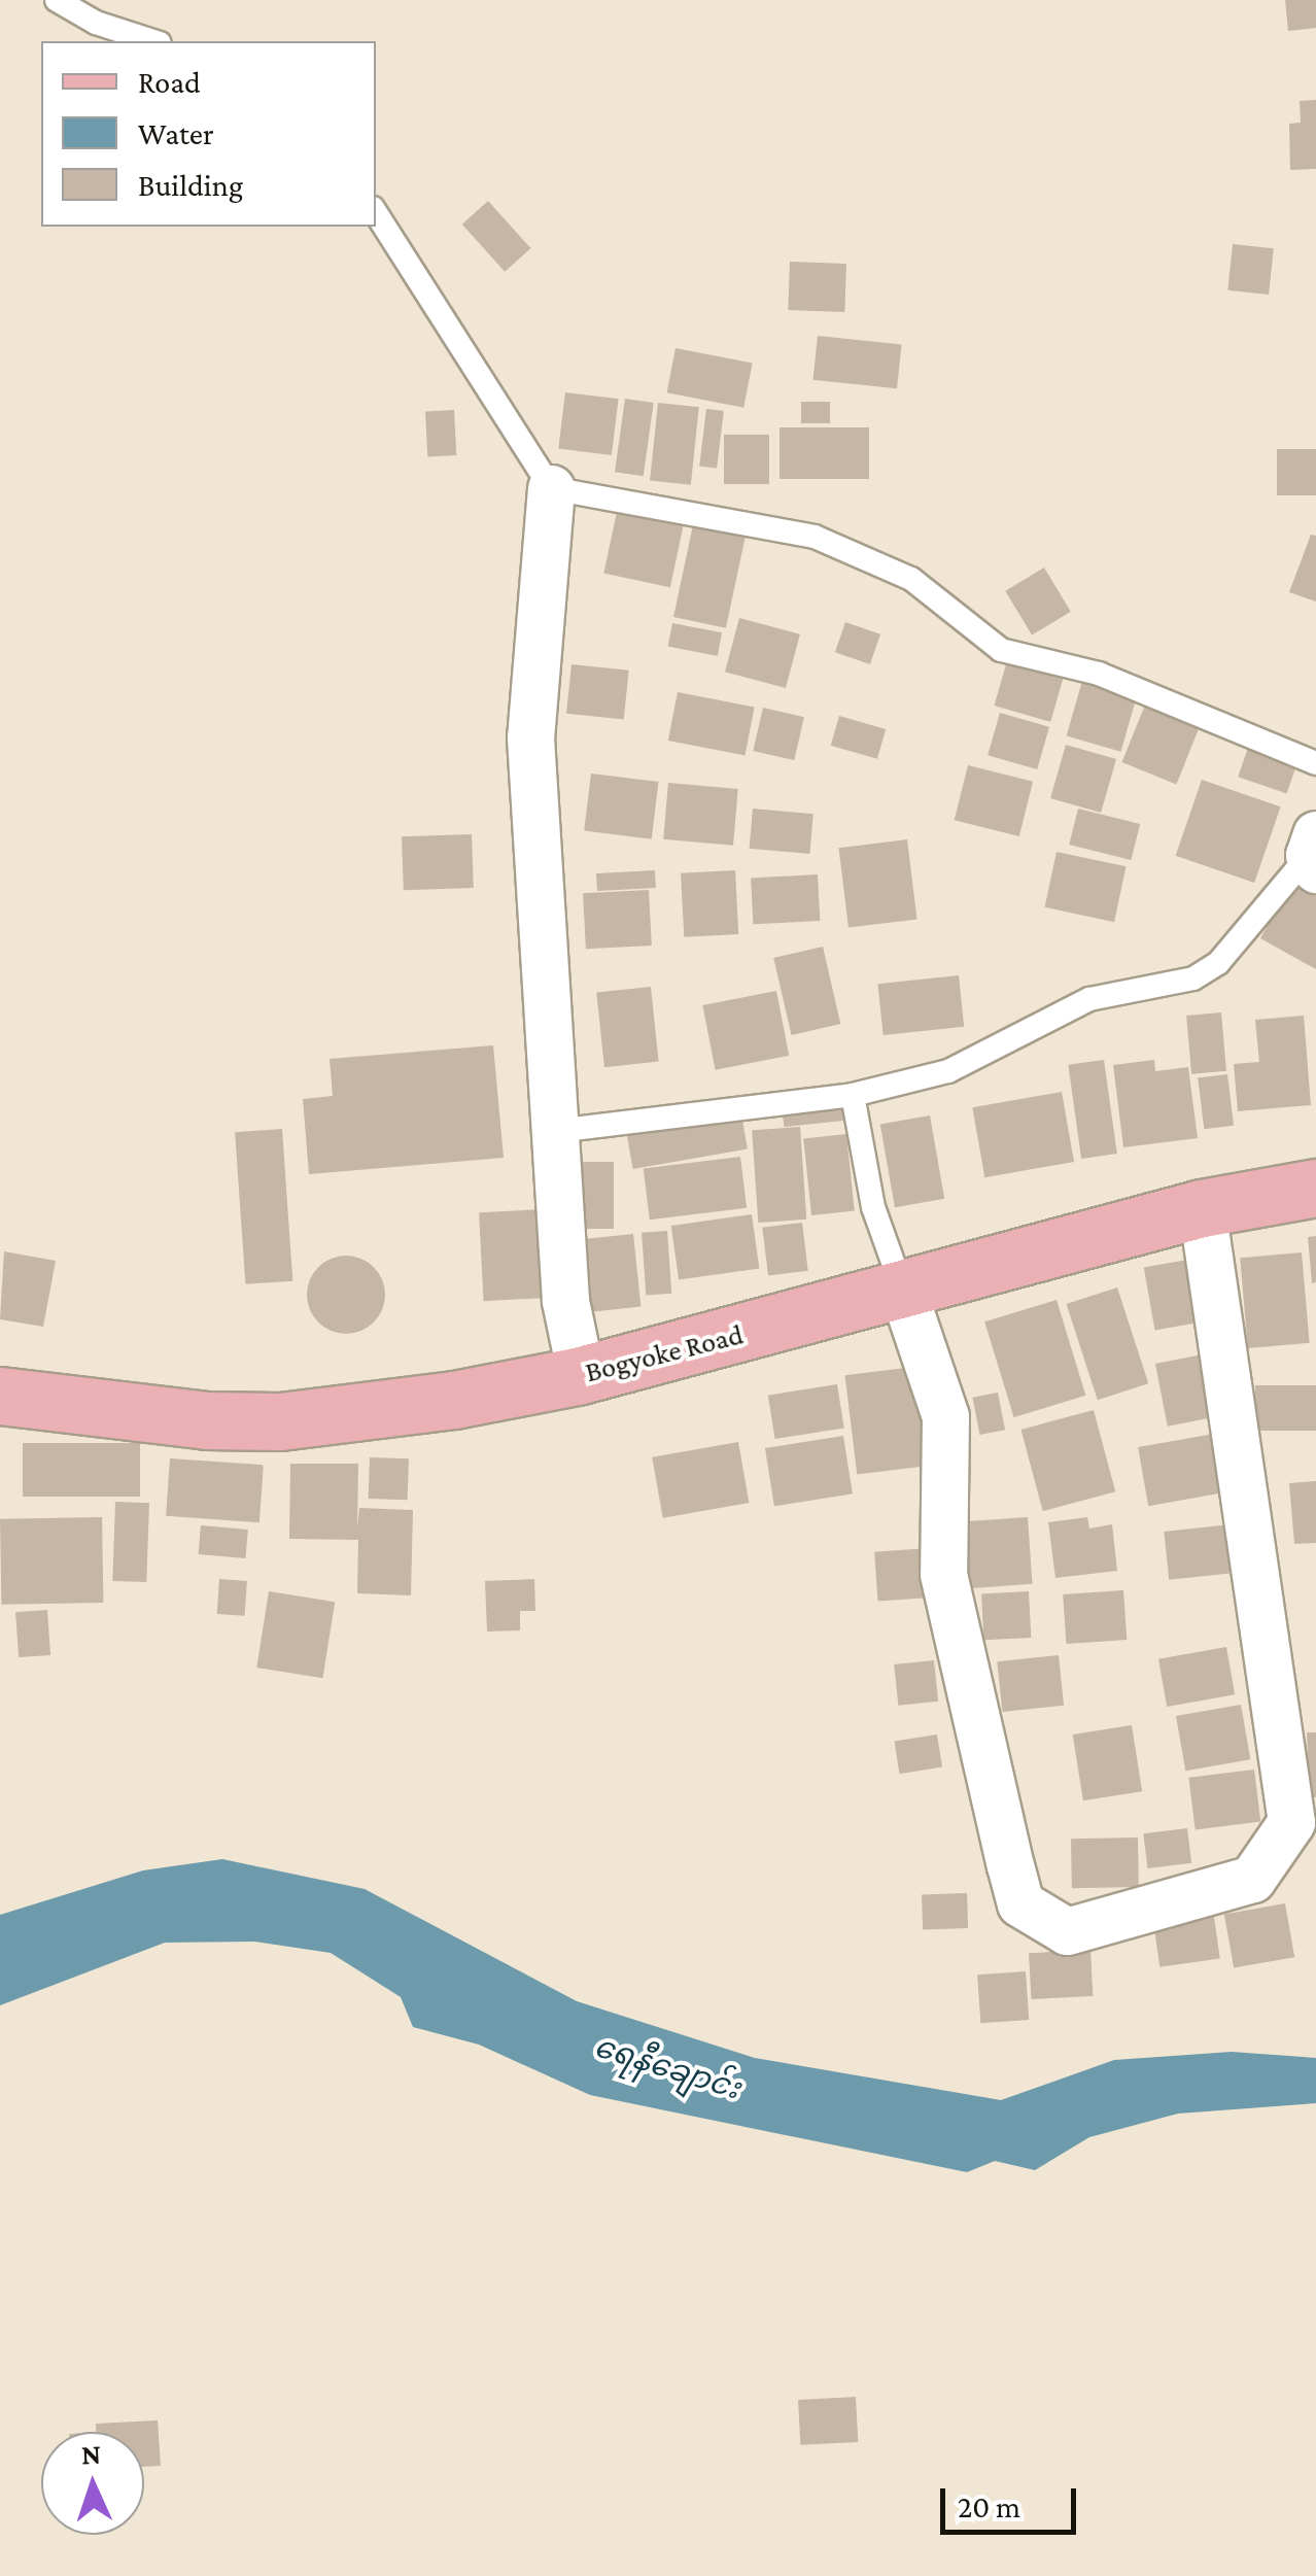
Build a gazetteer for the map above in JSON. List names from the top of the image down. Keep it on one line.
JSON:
{"streets":{"main road":["Bogyoke Road"]},"water":["ရေနီချောင်း"],"legend":["Road","Water","Building"],"scale_bar":"20 m","north":"top"}
